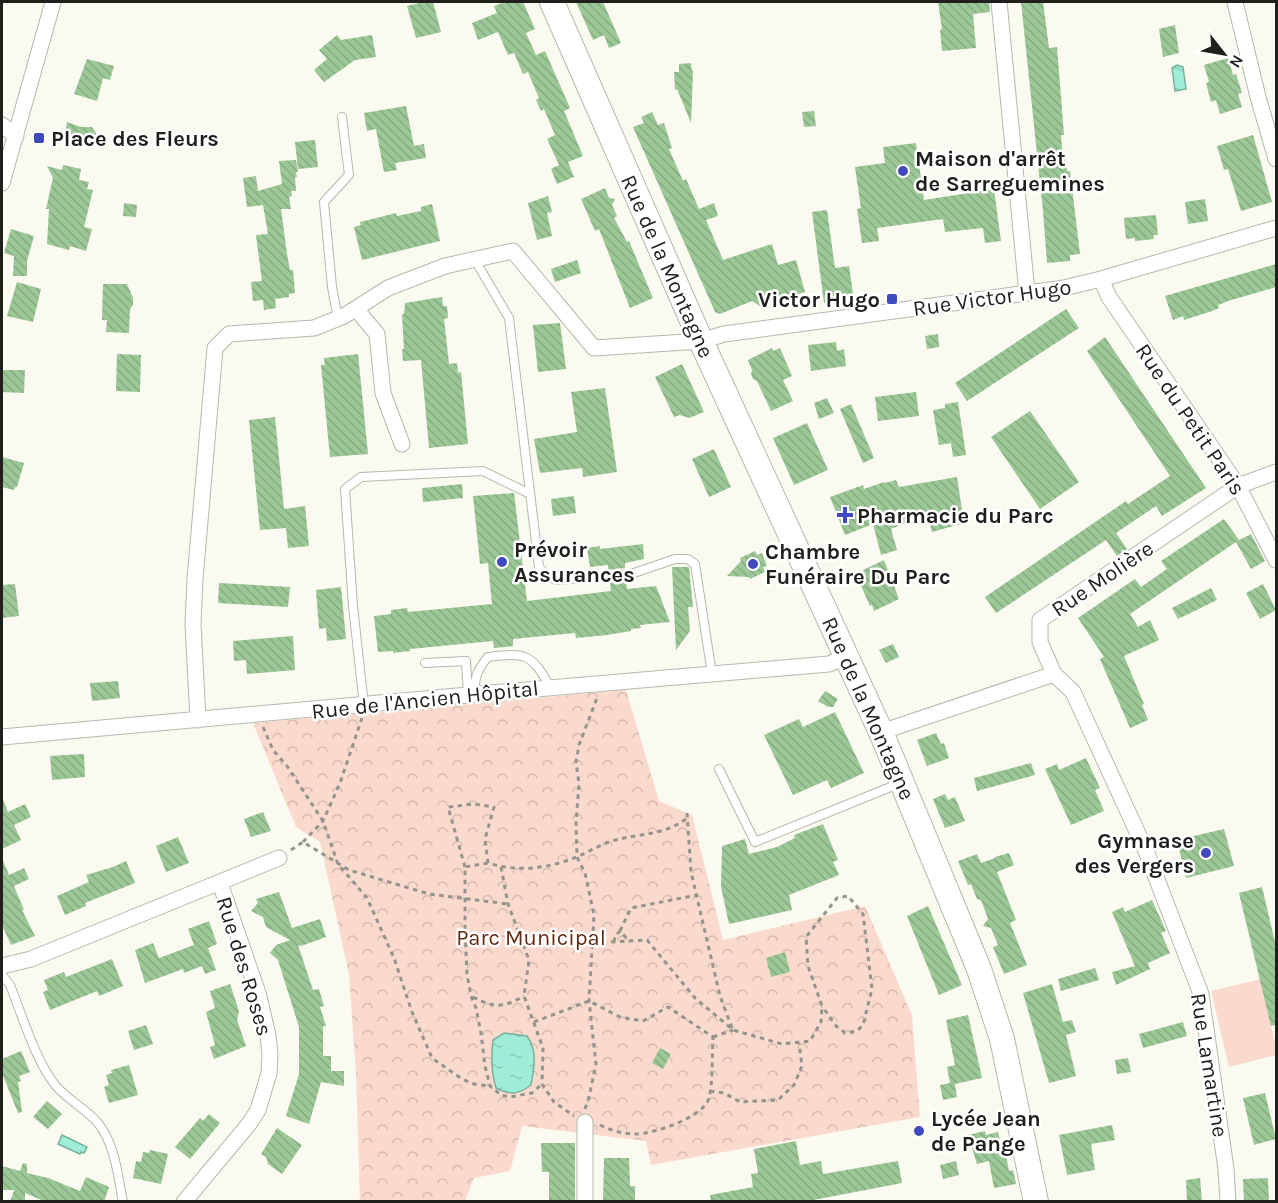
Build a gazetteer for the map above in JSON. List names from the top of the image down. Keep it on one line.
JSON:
{"streets":{"main road":["Rue de la Montagne"],"street":["Rue Victor Hugo","Rue du Petit Paris","Rue Molière","Rue de l'Ancien Hôpital","Rue des Roses","Rue Lamartine"]},"crossings":[["Rue de la Montagne","Rue Victor Hugo"],["Rue de la Montagne","Rue de l'Ancien Hôpital"],["Rue Victor Hugo","Rue du Petit Paris"],["Rue du Petit Paris","Rue Molière"],["Rue Molière","Rue Lamartine"]],"parks":["Parc Municipal"],"places":{"transit":["Place des Fleurs","Victor Hugo"],"other":["Maison d'arrêt de Sarreguemines","Prévoir Assurances","Chambre Funéraire Du Parc","Gymnase des Vergers","Lycée Jean de Pange"],"health":["Pharmacie du Parc"]},"north":"bottom right"}
